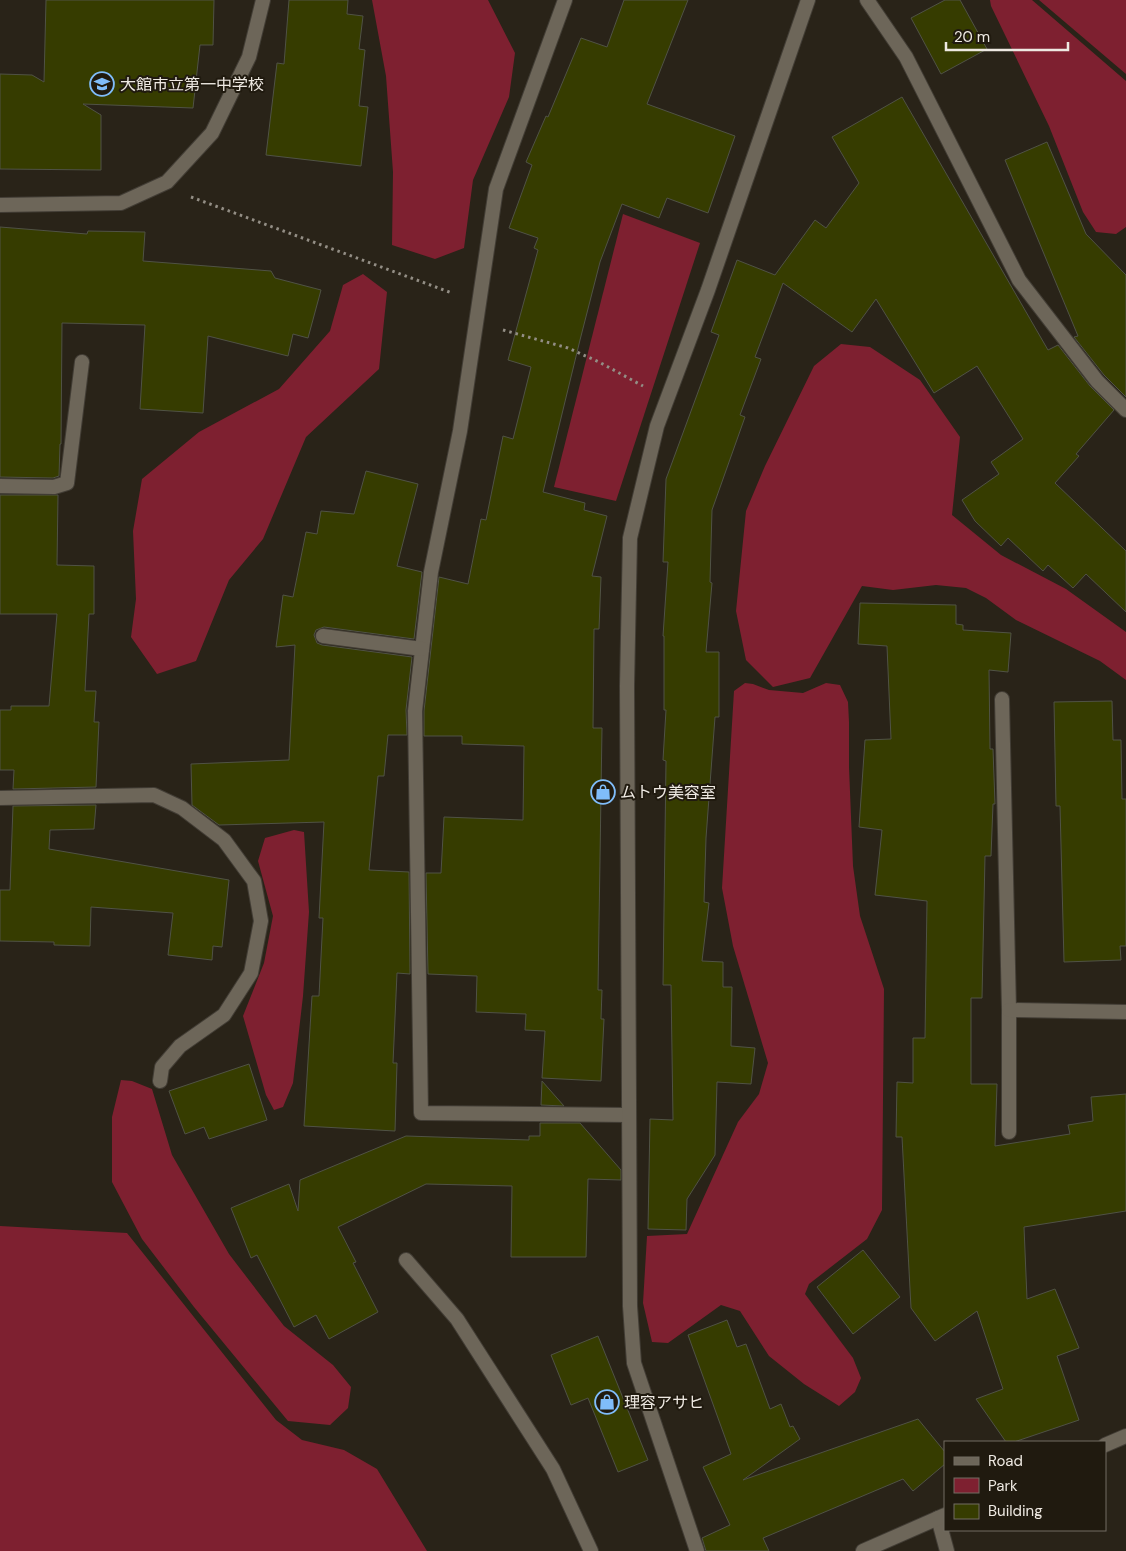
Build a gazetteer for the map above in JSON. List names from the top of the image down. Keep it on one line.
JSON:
{"places":{"school or university":["大館市立第一中学校"],"shop":["ムトウ美容室","理容アサヒ"]},"legend":["Road","Park","Building"],"scale_bar":"20 m"}
